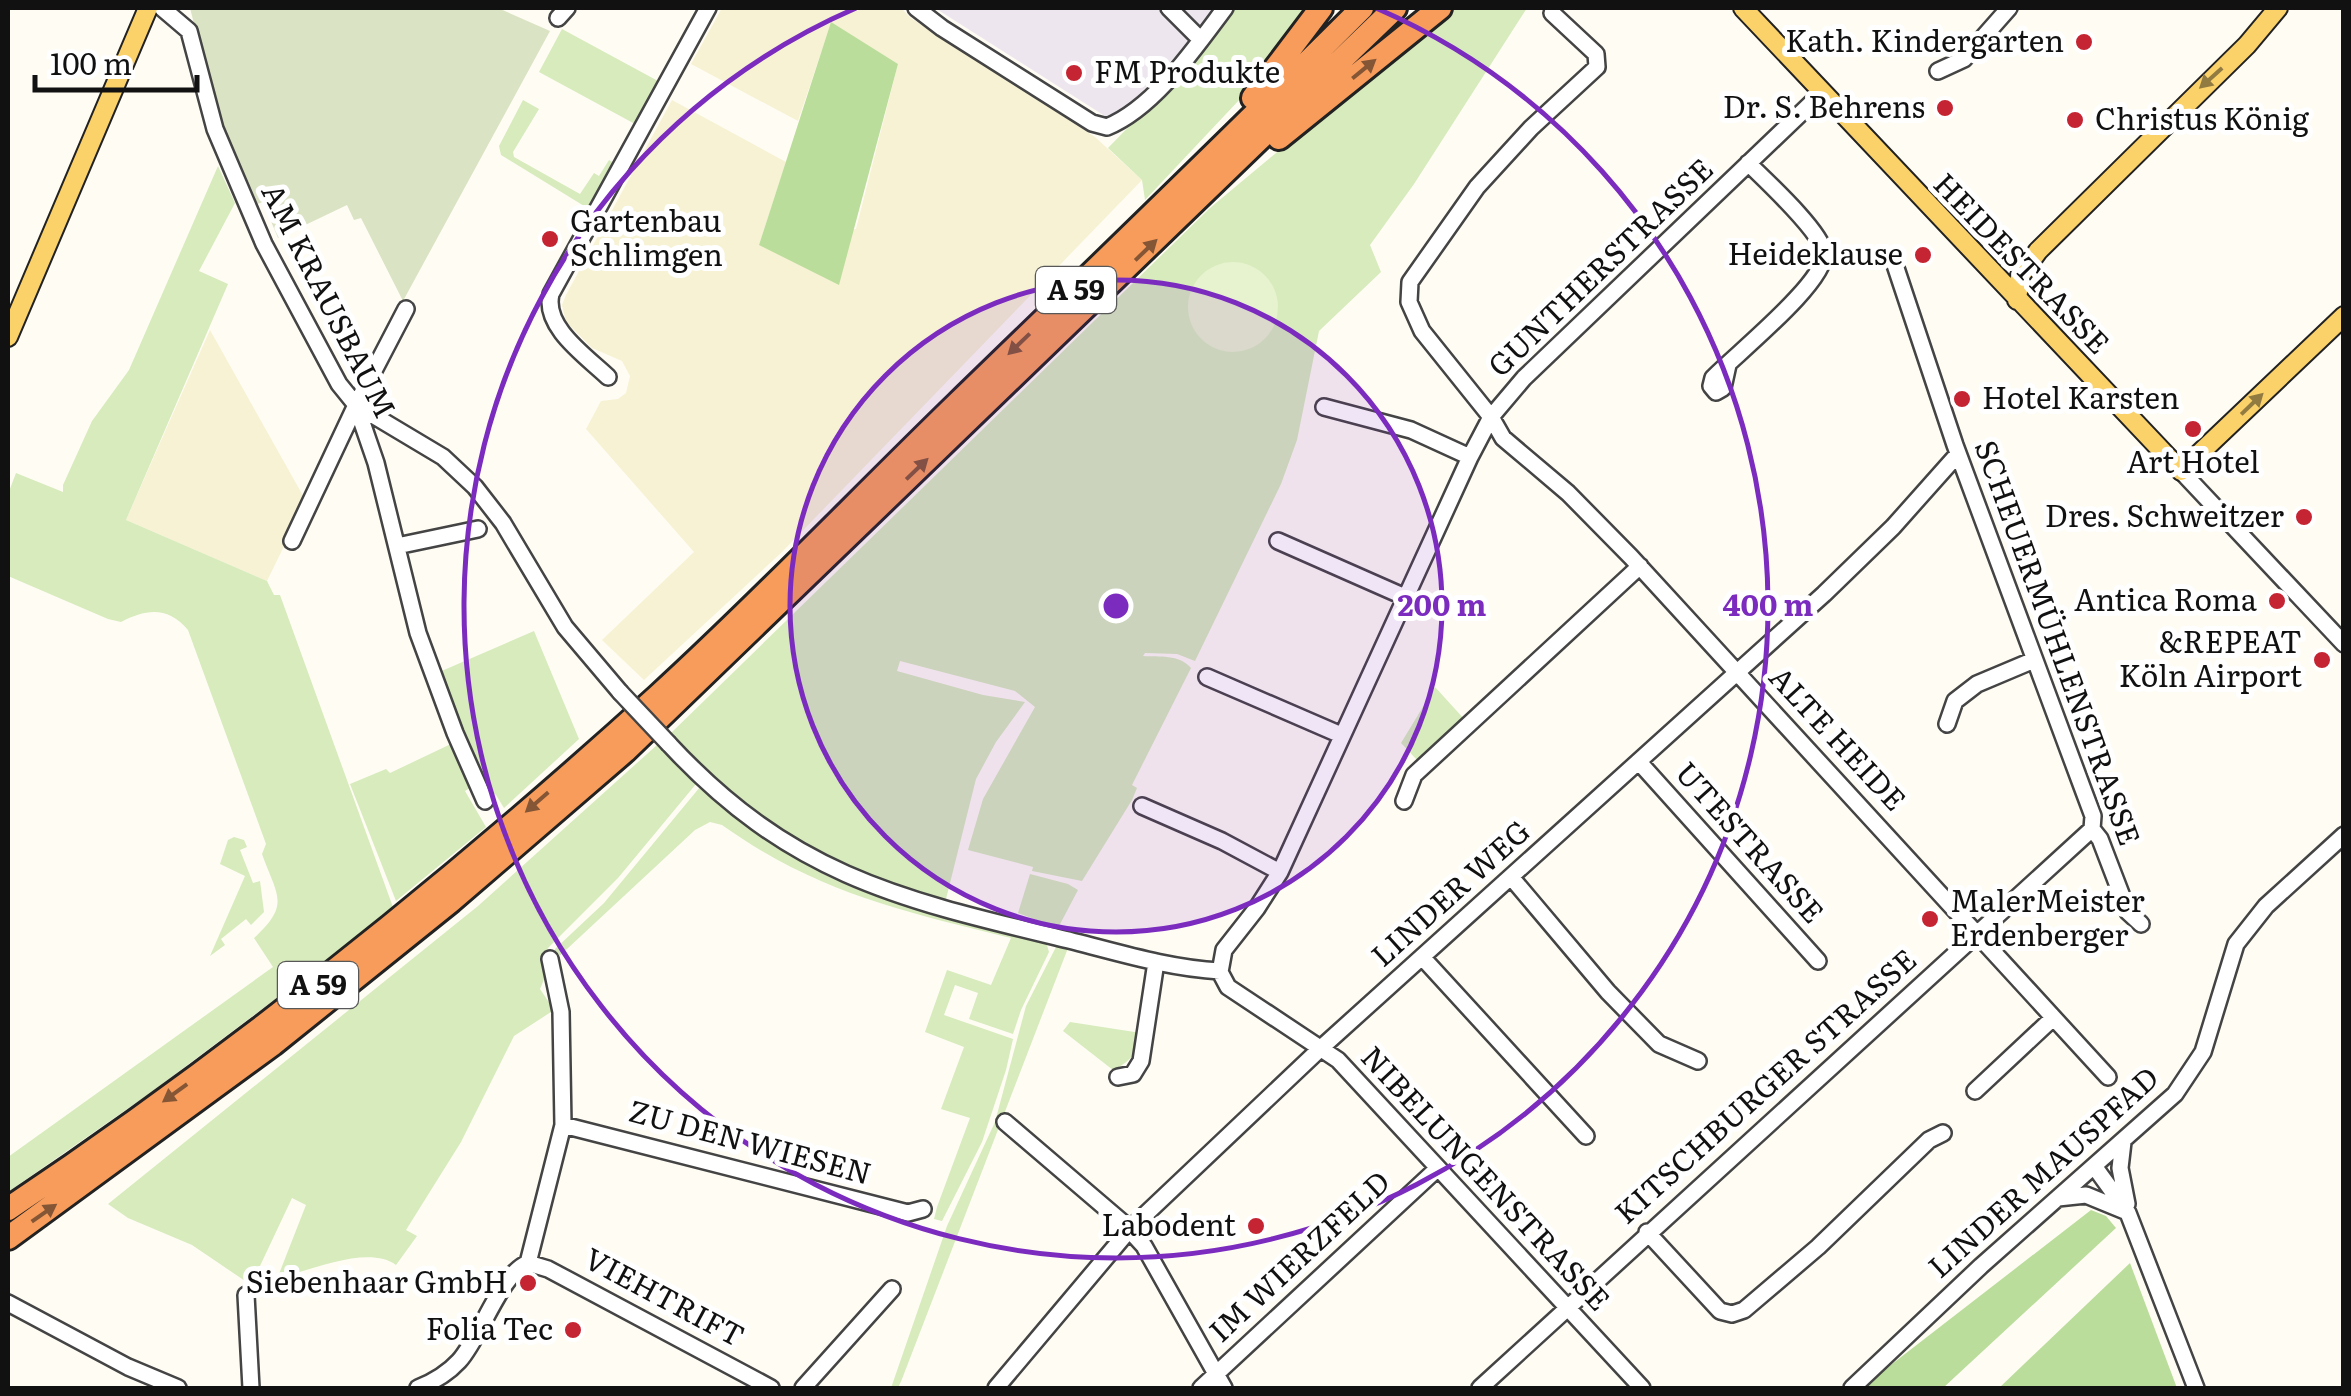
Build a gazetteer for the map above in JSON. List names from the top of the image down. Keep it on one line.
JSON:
{"streets":{"highway":["A 59"],"main road":["HEIDESTRASSE"],"street":["GUNTHERSTRASSE","AM KRAUSBAUM","SCHEUERMÜHLENSTRASSE","ALTE HEIDE","UTESTRASSE","LINDER WEG","KITSCHBURGER STRASSE","ZU DEN WIESEN","LINDER MAUSPFAD","NIBELUNGENSTRASSE","IM WIERZFELD","VIEHTRIFT"]},"crossings":[["HEIDESTRASSE","GUNTHERSTRASSE"],["GUNTHERSTRASSE","ALTE HEIDE"],["GUNTHERSTRASSE","NIBELUNGENSTRASSE"],["SCHEUERMÜHLENSTRASSE","LINDER WEG"],["SCHEUERMÜHLENSTRASSE","KITSCHBURGER STRASSE"],["ALTE HEIDE","LINDER WEG"],["ALTE HEIDE","KITSCHBURGER STRASSE"],["UTESTRASSE","LINDER WEG"],["LINDER WEG","NIBELUNGENSTRASSE"],["KITSCHBURGER STRASSE","NIBELUNGENSTRASSE"],["NIBELUNGENSTRASSE","IM WIERZFELD"]],"places":["Kath. Kindergarten","FM Produkte","Dr. S. Behrens","Christus König","Gartenbau Schlimgen","Heideklause","Hotel Karsten","Art Hotel","Dres. Schweitzer","Antica Roma","&REPEAT Köln Airport","MalerMeister Erdenberger","Labodent","Siebenhaar GmbH","Folia Tec"],"scale_bar":"100 m","rings":["200 m","400 m"]}
